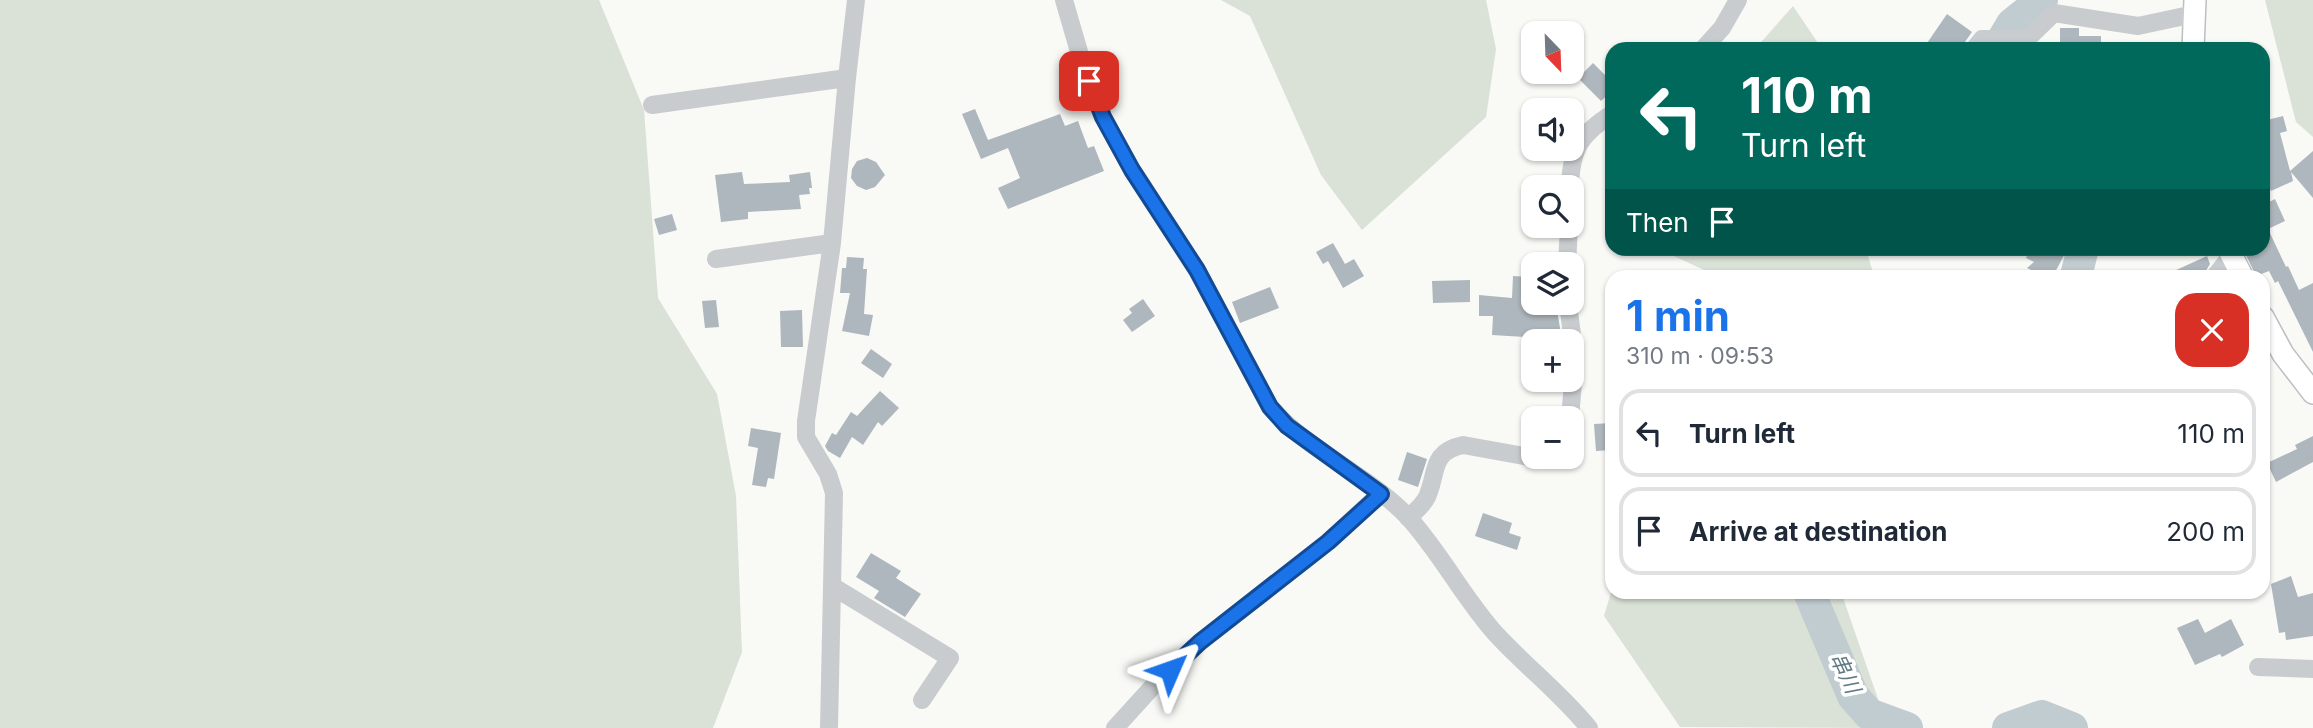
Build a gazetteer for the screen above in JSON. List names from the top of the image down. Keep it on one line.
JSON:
{"water":["串川"],"north":"bottom right","page":{"map_buttons":["+","−"],"turn":["110 m","Turn left"],"then":"Then","heading":["1 min","310 m · 09:53"],"list":[{"name":"Turn left","value":"110 m"},{"name":"Arrive at destination","value":"200 m"}]}}
